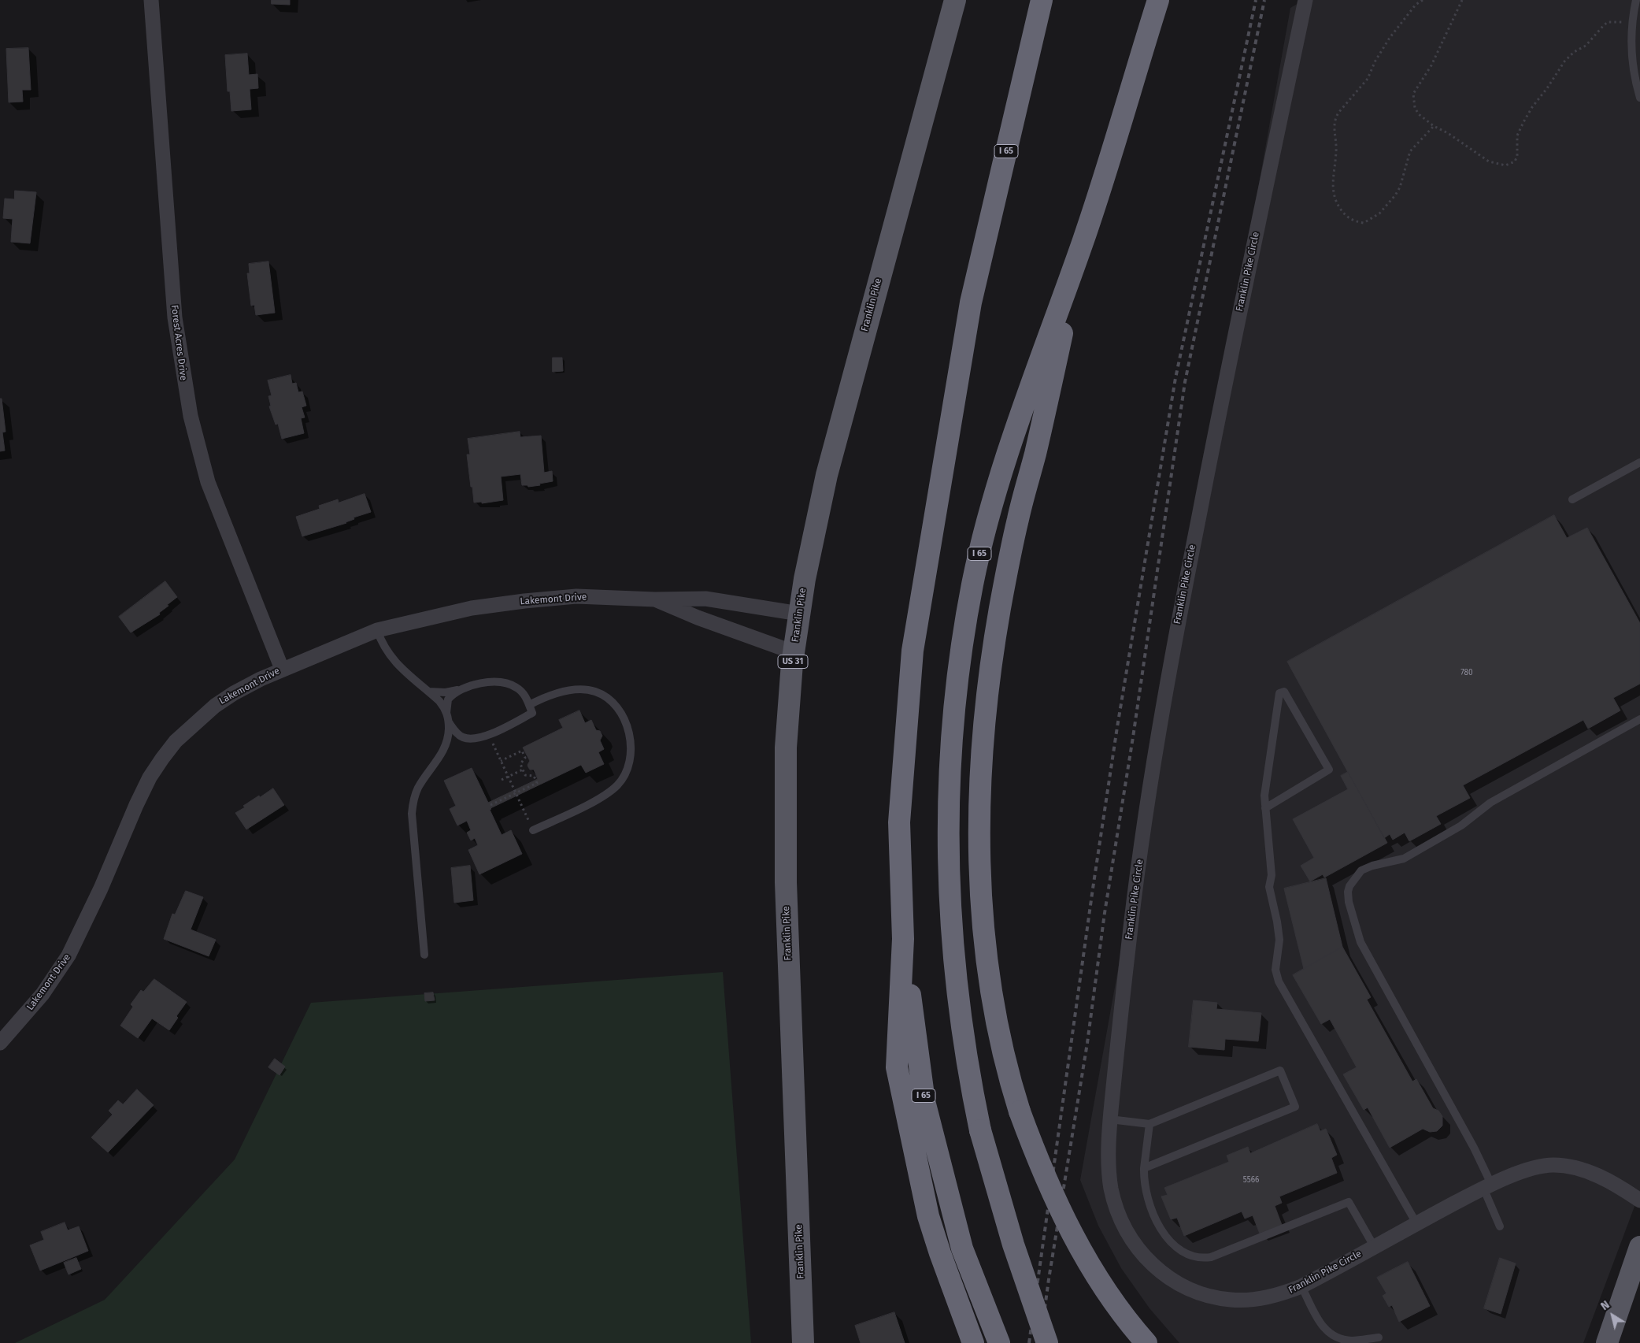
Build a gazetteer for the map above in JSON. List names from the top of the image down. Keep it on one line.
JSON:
{"streets":{"highway":["I 65"],"main road":["Franklin Pike","US 31"],"street":["Franklin Pike Circle","Forest Acres Drive","Lakemont Drive"]},"crossings":[["Franklin Pike","Lakemont Drive"],["Forest Acres Drive","Lakemont Drive"]],"house_numbers":["780","5566"],"north":"top left"}
